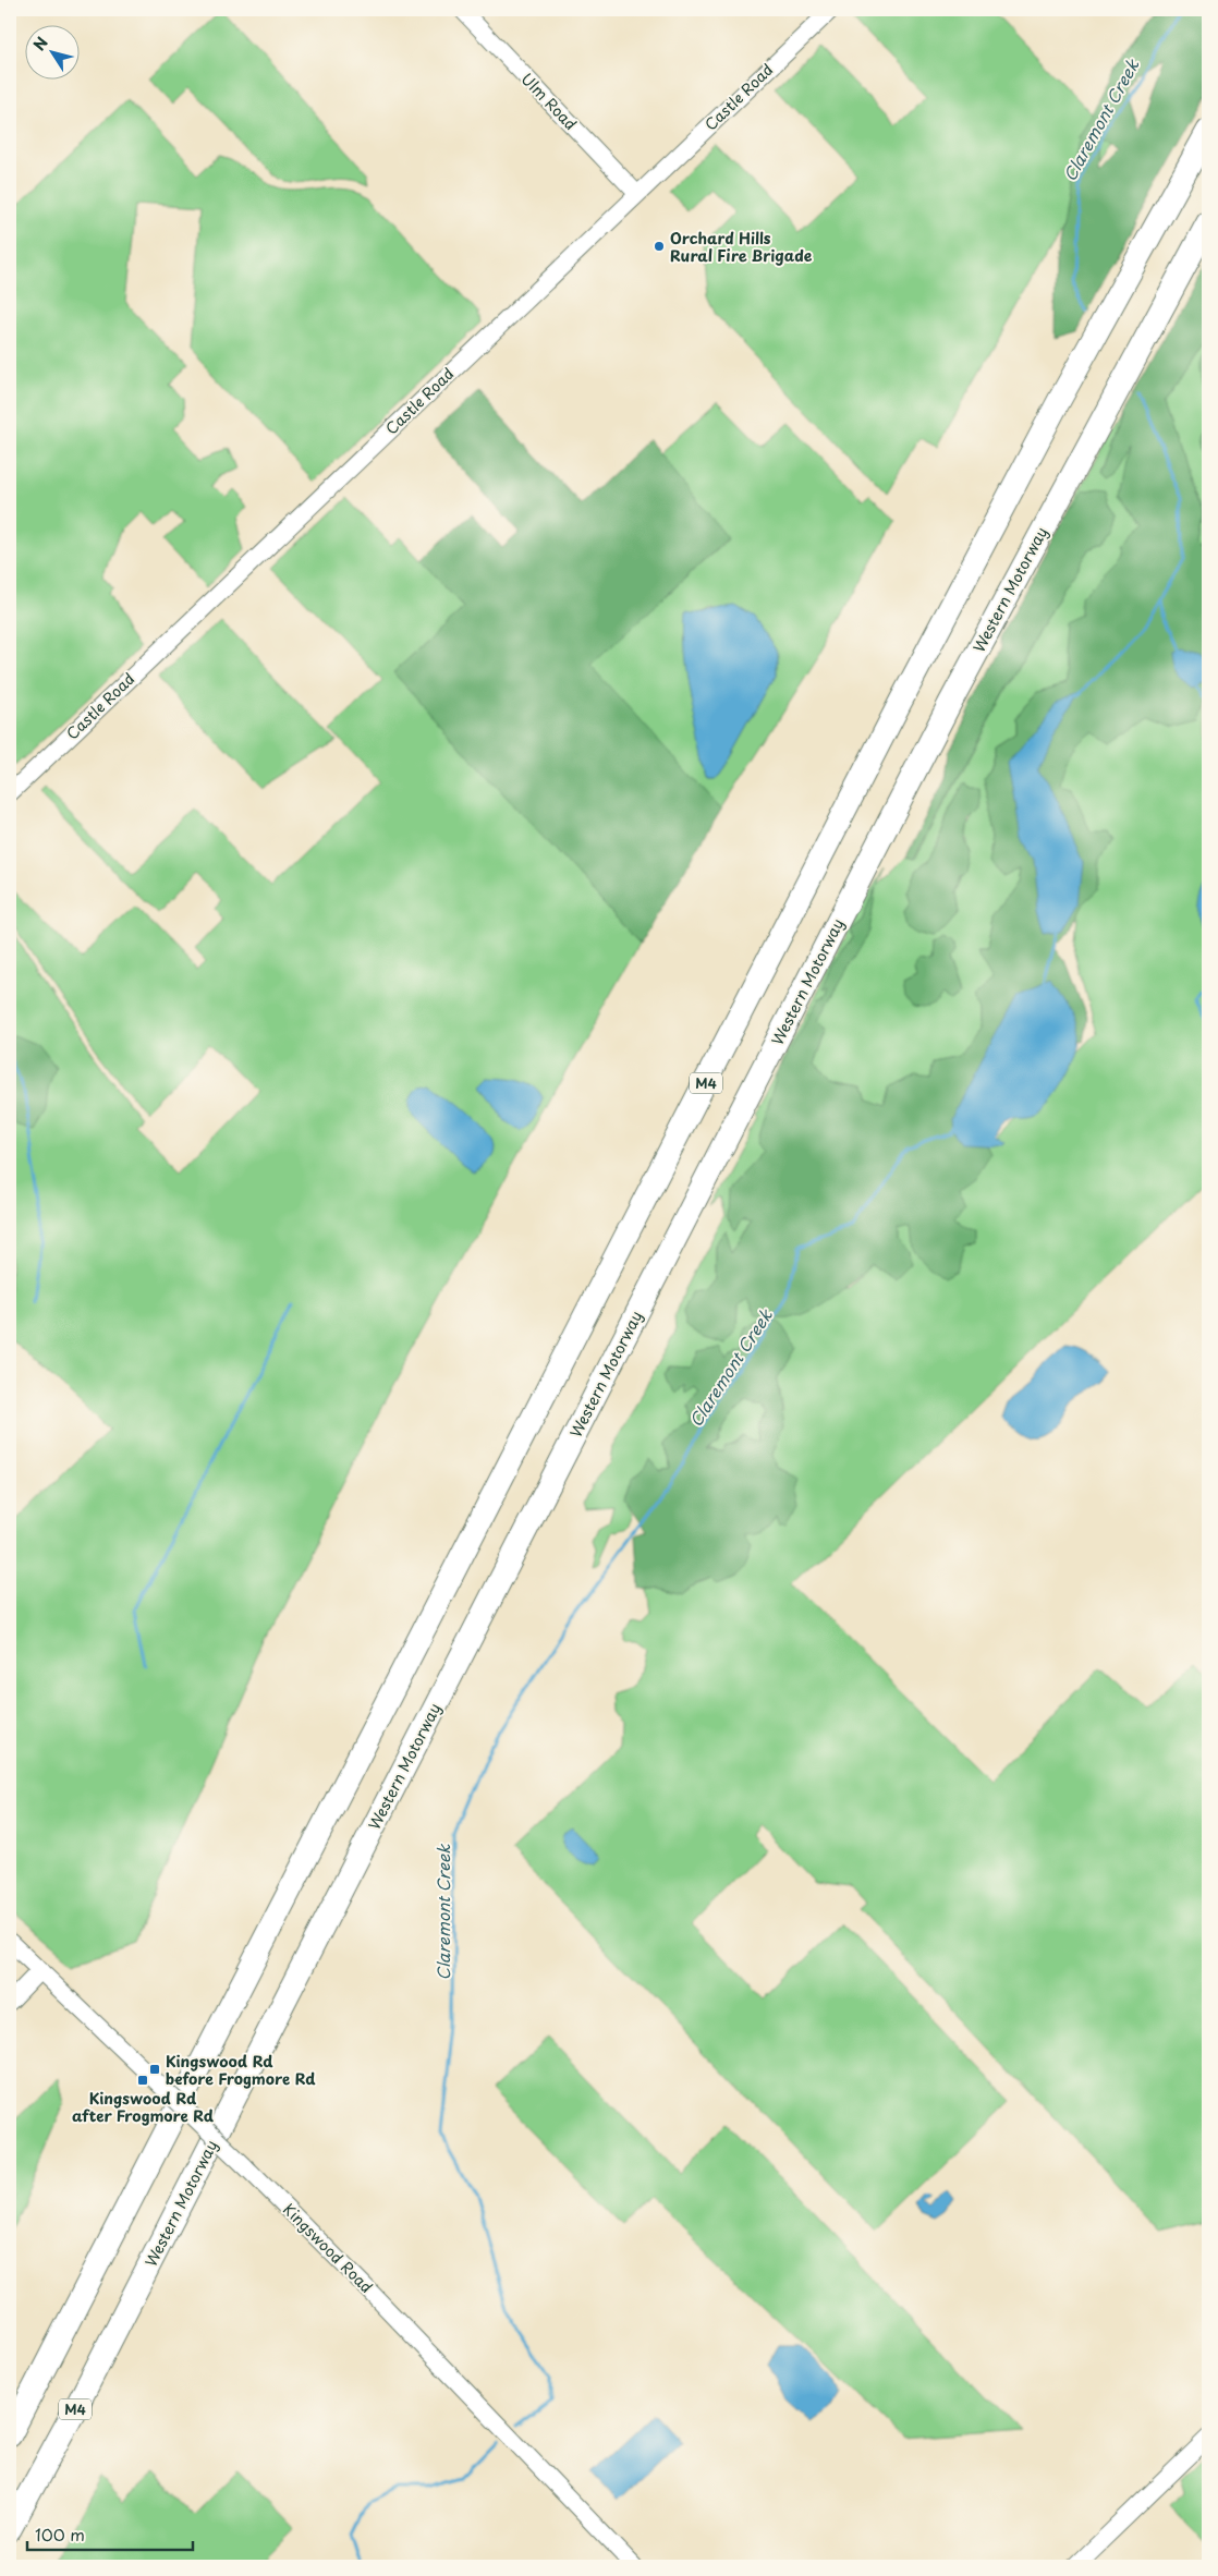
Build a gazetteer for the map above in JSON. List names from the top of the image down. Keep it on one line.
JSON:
{"streets":{"highway":["Western Motorway","M4"],"street":["Castle Road","Ulm Road","Kingswood Road"]},"crossings":[["Castle Road","Ulm Road"]],"water":["Claremont Creek"],"places":{"other":["Orchard Hills Rural Fire Brigade"],"transit":["Kingswood Rd before Frogmore Rd","Kingswood Rd after Frogmore Rd"]},"scale_bar":"100 m","north":"top left"}
